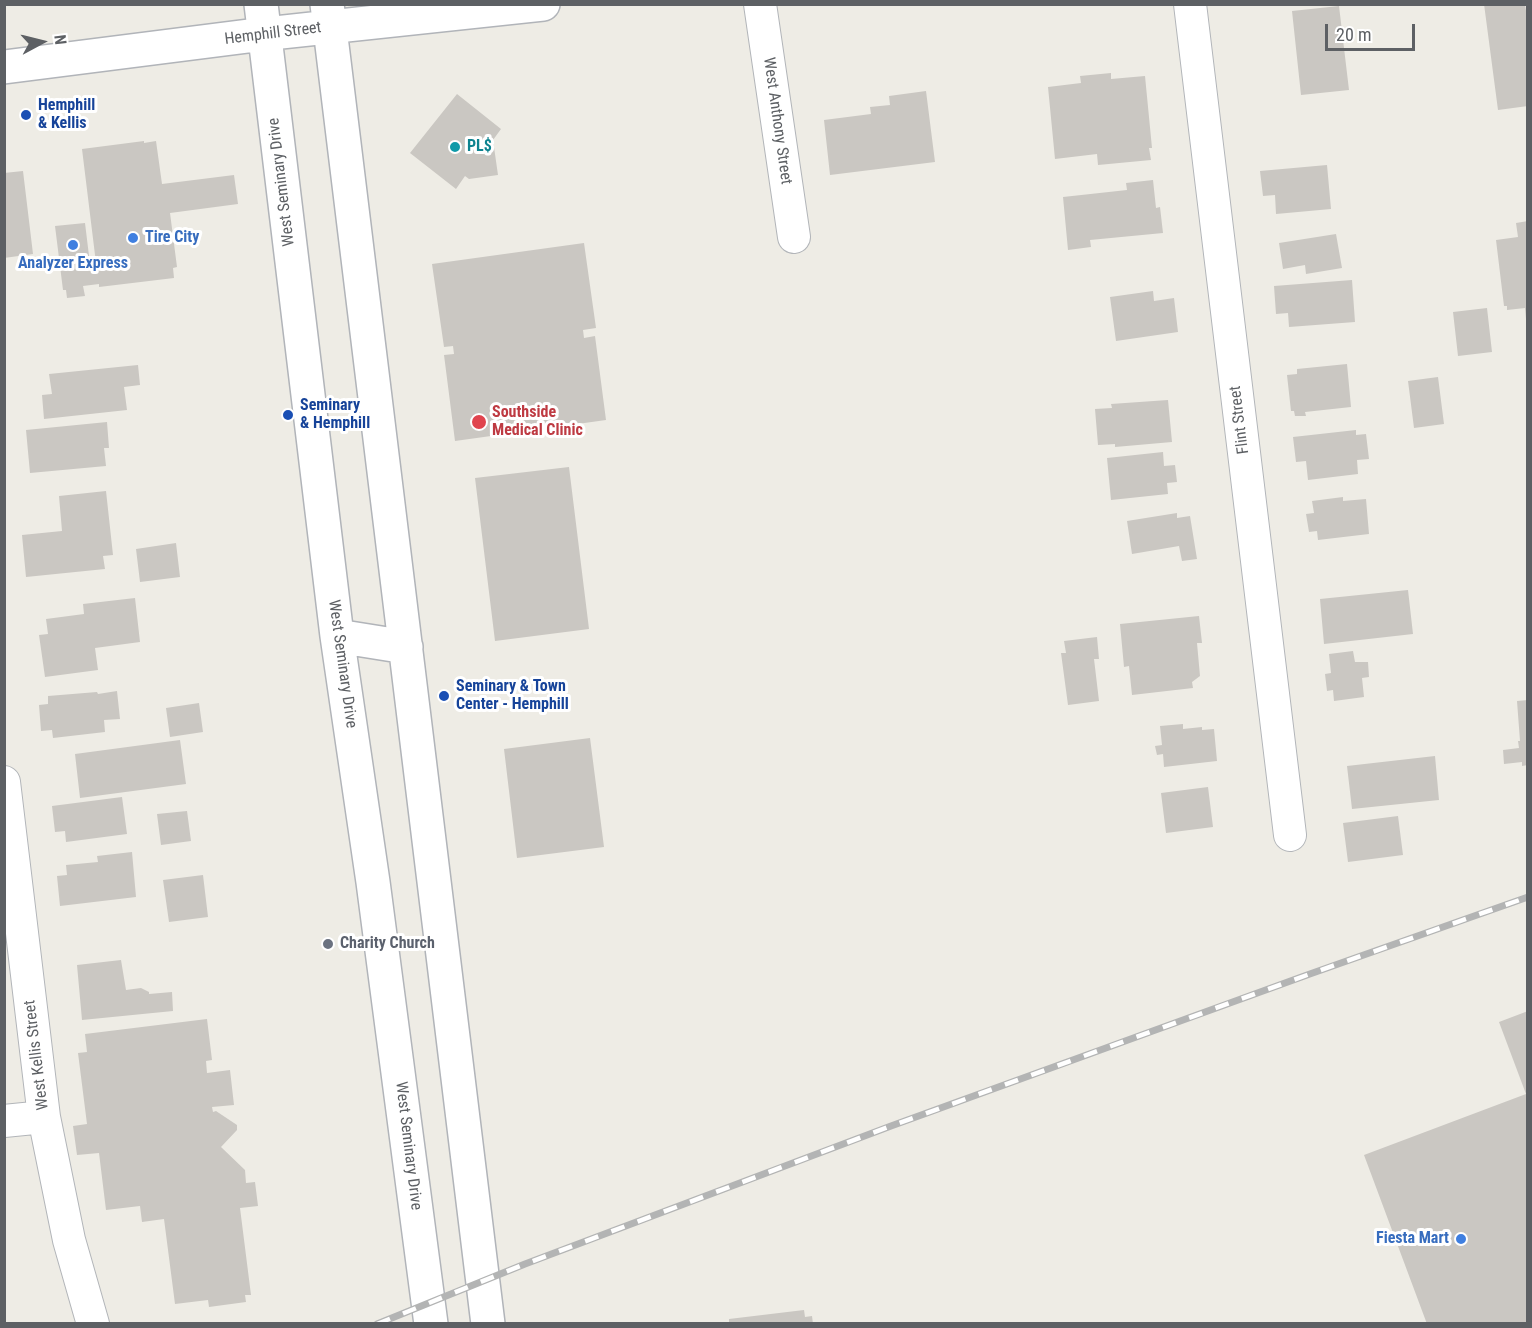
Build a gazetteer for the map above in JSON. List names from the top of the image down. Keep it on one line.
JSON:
{"streets":{"main road":["Hemphill Street","West Seminary Drive"],"street":["West Anthony Street","Flint Street","West Kellis Street"]},"crossings":[["Hemphill Street","West Seminary Drive"]],"places":["Hemphill & Kellis","PL$","Tire City","Analyzer Express","Seminary & Hemphill","Southside Medical Clinic","Seminary & Town Center - Hemphill","Charity Church","Fiesta Mart"],"scale_bar":"20 m","north":"right"}
